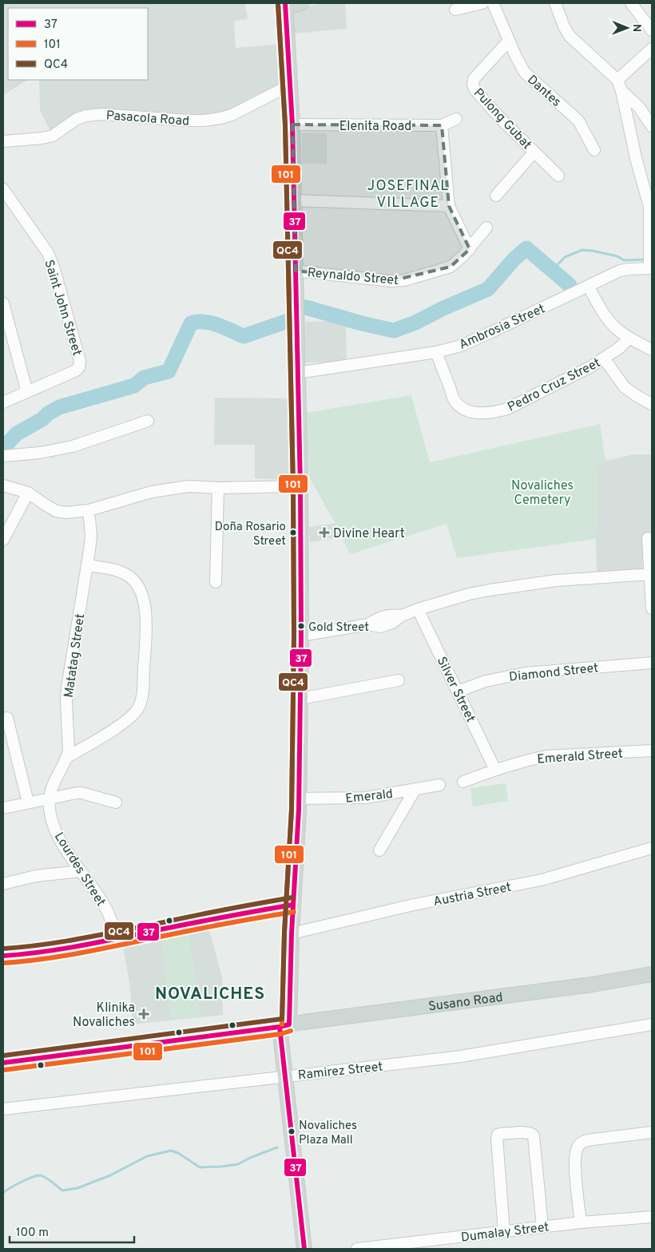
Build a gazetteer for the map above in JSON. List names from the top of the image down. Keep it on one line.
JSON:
{"streets":{"main road":["Susano Road"],"street":["Dantes","Pasacola Road","Pulong Gubat","Elenita Road","Reynaldo Street","Saint John Street","Ambrosia Street","Pedro Cruz Street","Matatag Street","Diamond Street","Silver Street","Emerald Street","Emerald","Lourdes Street","Austria Street","Ramirez Street","Dumalay Street"]},"crossings":[["Dantes","Pulong Gubat"],["Ambrosia Street","Pedro Cruz Street"],["Matatag Street","Lourdes Street"],["Diamond Street","Silver Street"],["Silver Street","Emerald Street"]],"districts":["JOSEFINAL VILLAGE","NOVALICHES"],"parks":["Novaliches Cemetery"],"places":{"other":["Doña Rosario Street","Gold Street","Novaliches Plaza Mall"],"health":["Divine Heart","Klinika Novaliches"]},"lines":["transit line 37","transit line 101","transit line QC4"],"legend":["37","101","QC4"],"scale_bar":"100 m","north":"right"}
